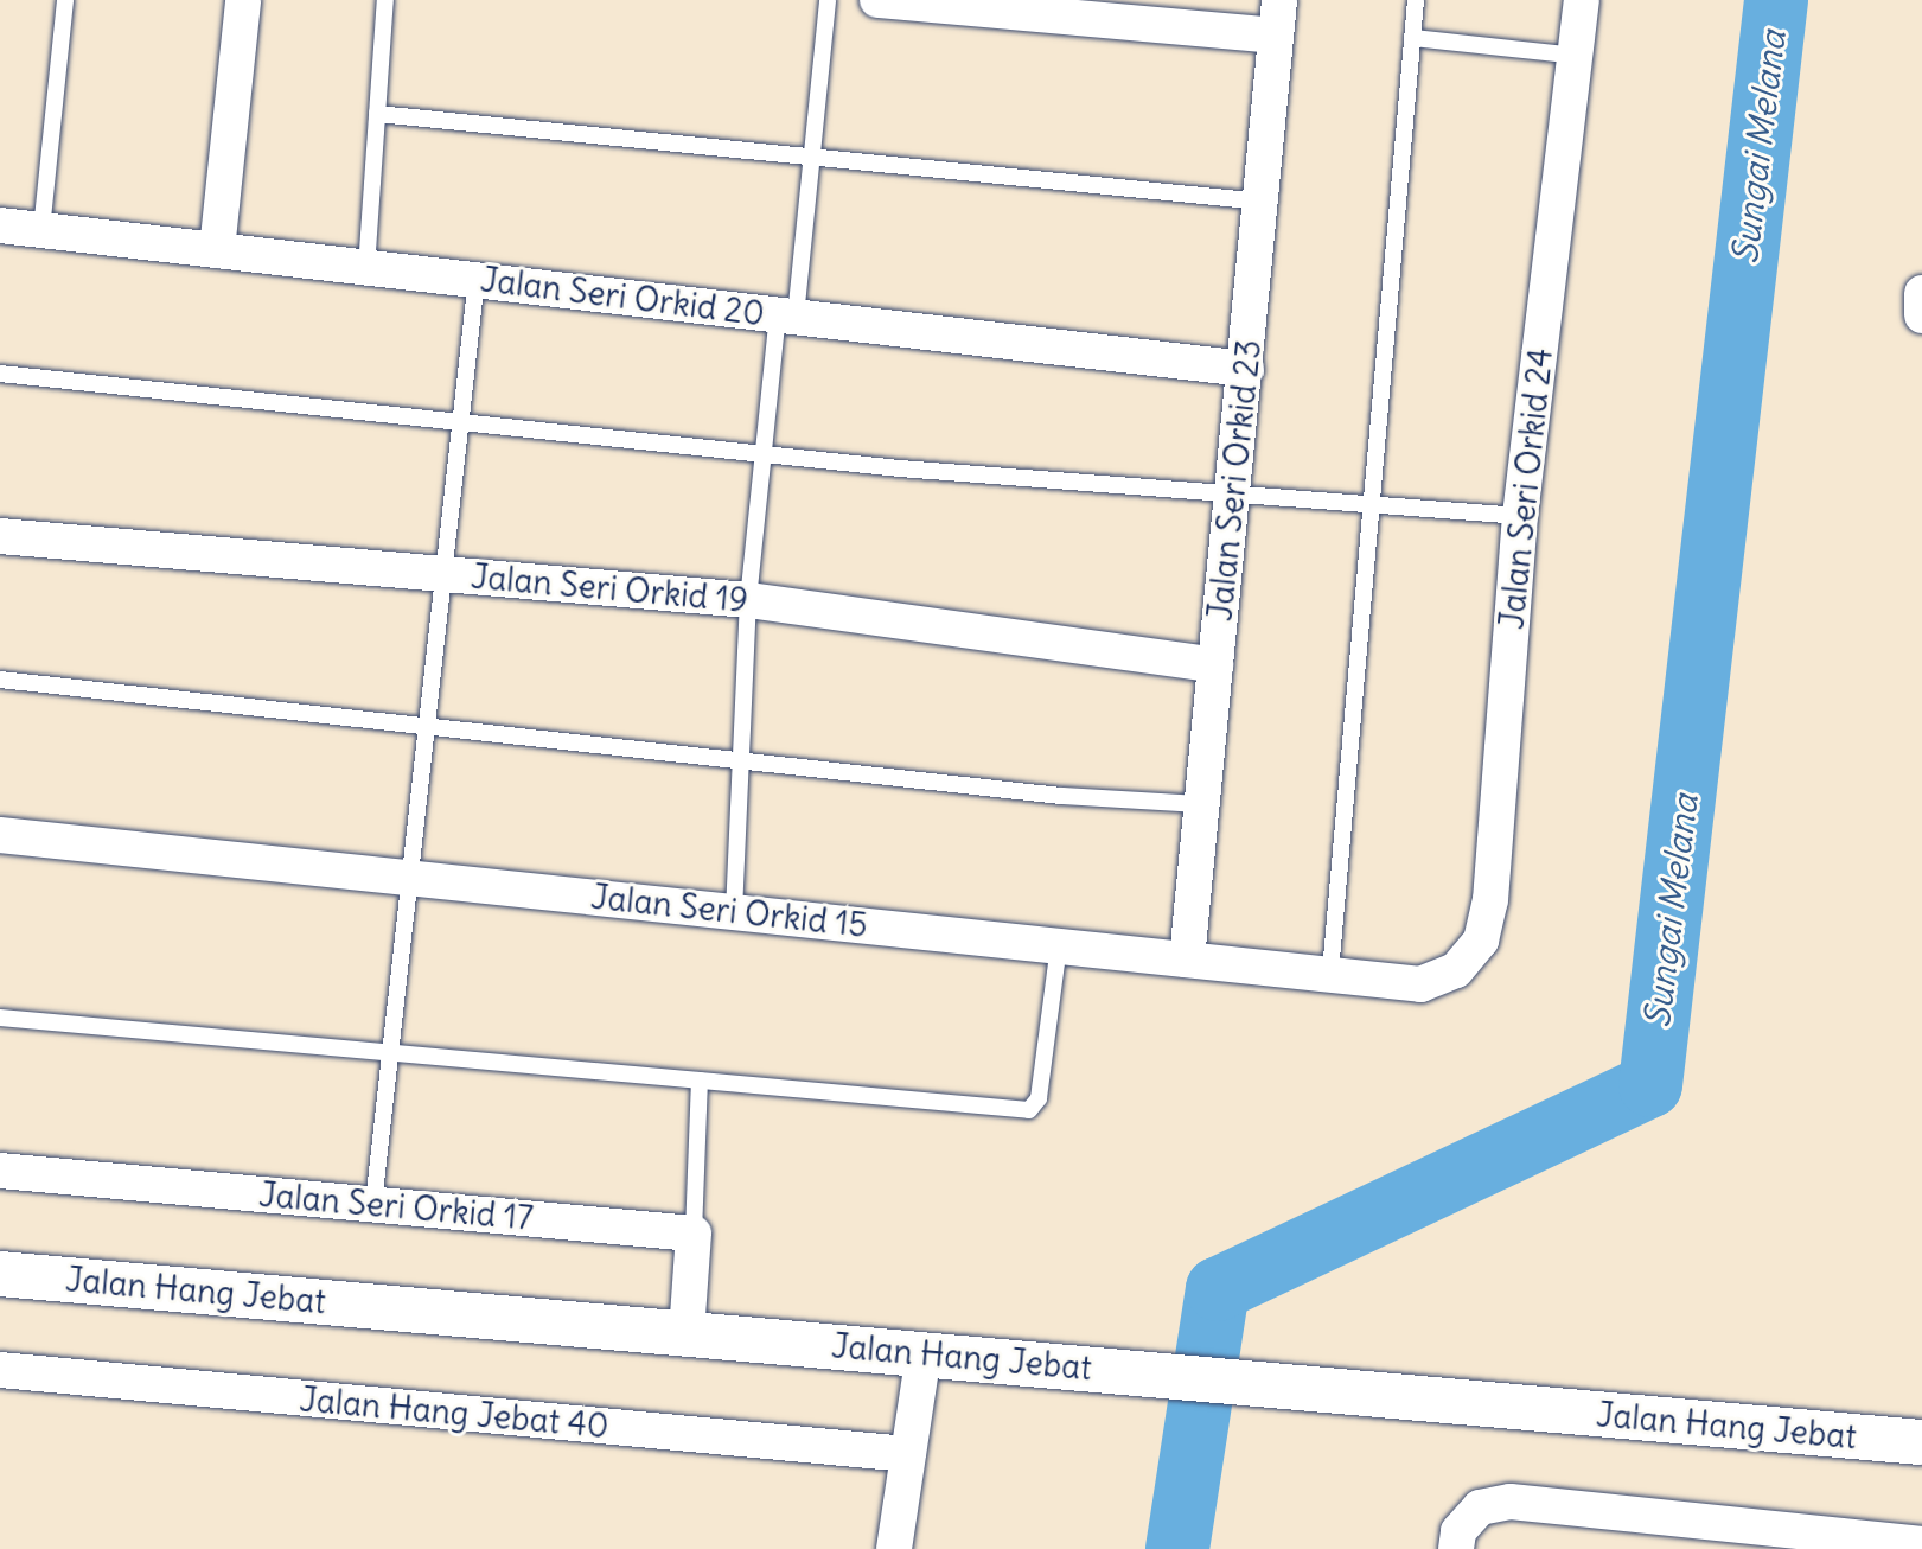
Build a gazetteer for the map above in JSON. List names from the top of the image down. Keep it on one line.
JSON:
{"streets":{"street":["Jalan Seri Orkid 20","Jalan Seri Orkid 23","Jalan Seri Orkid 24","Jalan Seri Orkid 19","Jalan Seri Orkid 15","Jalan Seri Orkid 17","Jalan Hang Jebat","Jalan Hang Jebat 40"]},"crossings":[["Jalan Seri Orkid 20","Jalan Seri Orkid 23"],["Jalan Seri Orkid 23","Jalan Seri Orkid 19"],["Jalan Seri Orkid 23","Jalan Seri Orkid 15"],["Jalan Seri Orkid 24","Jalan Seri Orkid 15"]],"water":["Sungai Melana"]}
